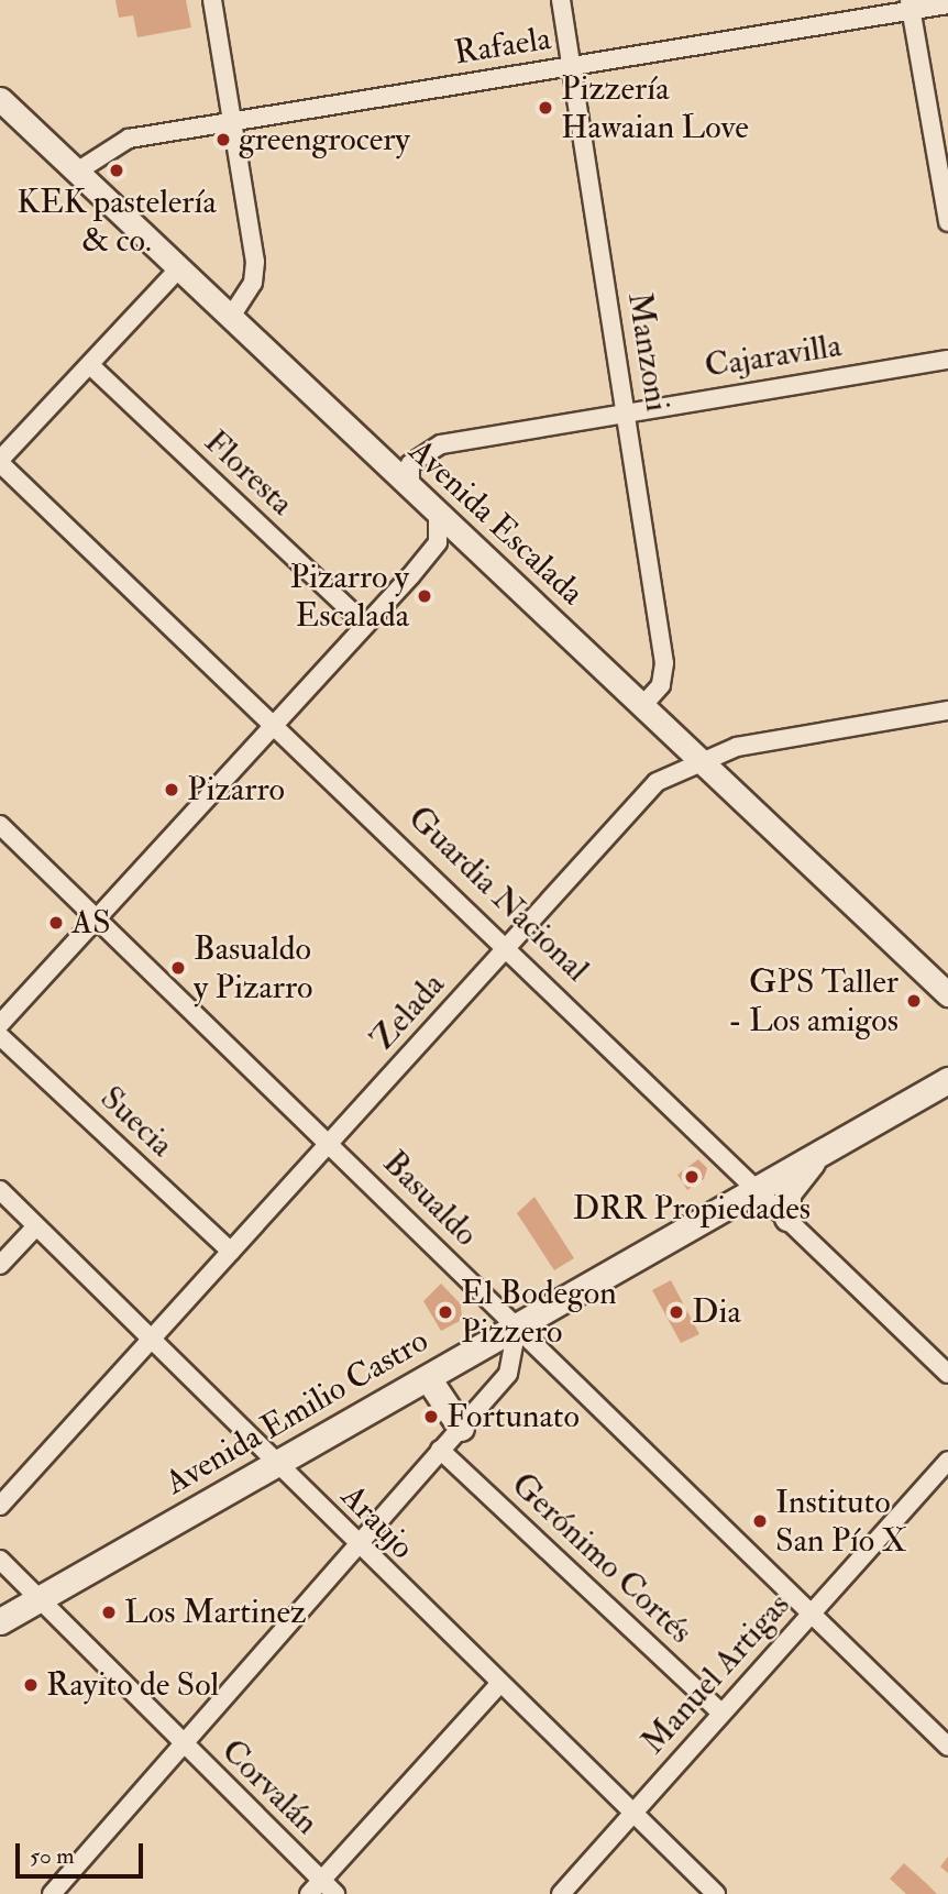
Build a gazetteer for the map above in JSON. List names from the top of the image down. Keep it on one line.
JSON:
{"streets":{"main road":["Avenida Emilio Castro"],"street":["Rafaela","Manzoni","Cajaravilla","Floresta","Avenida Escalada","Guardia Nacional","Zelada","Suecia","Basualdo","Araujo","Gerónimo Cortés","Manuel Artigas","Corvalán"]},"crossings":[["Rafaela","Manzoni"],["Rafaela","Avenida Escalada"],["Manzoni","Cajaravilla"],["Manzoni","Avenida Escalada"],["Cajaravilla","Avenida Escalada"],["Avenida Escalada","Zelada"],["Guardia Nacional","Zelada"],["Guardia Nacional","Avenida Emilio Castro"],["Zelada","Suecia"],["Zelada","Basualdo"],["Zelada","Araujo"],["Basualdo","Avenida Emilio Castro"],["Basualdo","Manuel Artigas"],["Avenida Emilio Castro","Araujo"],["Avenida Emilio Castro","Corvalán"],["Araujo","Manuel Artigas"],["Gerónimo Cortés","Manuel Artigas"]],"places":["Pizzería Hawaian Love","greengrocery","KEK pastelería & co.","Pizarro y Escalada","Pizarro","AS","Basualdo y Pizarro","GPS Taller - Los amigos","DRR Propiedades","El Bodegon Pizzero","Dia","Fortunato","Instituto San Pío X","Los Martinez","Rayito de Sol"],"scale_bar":"50 m"}
